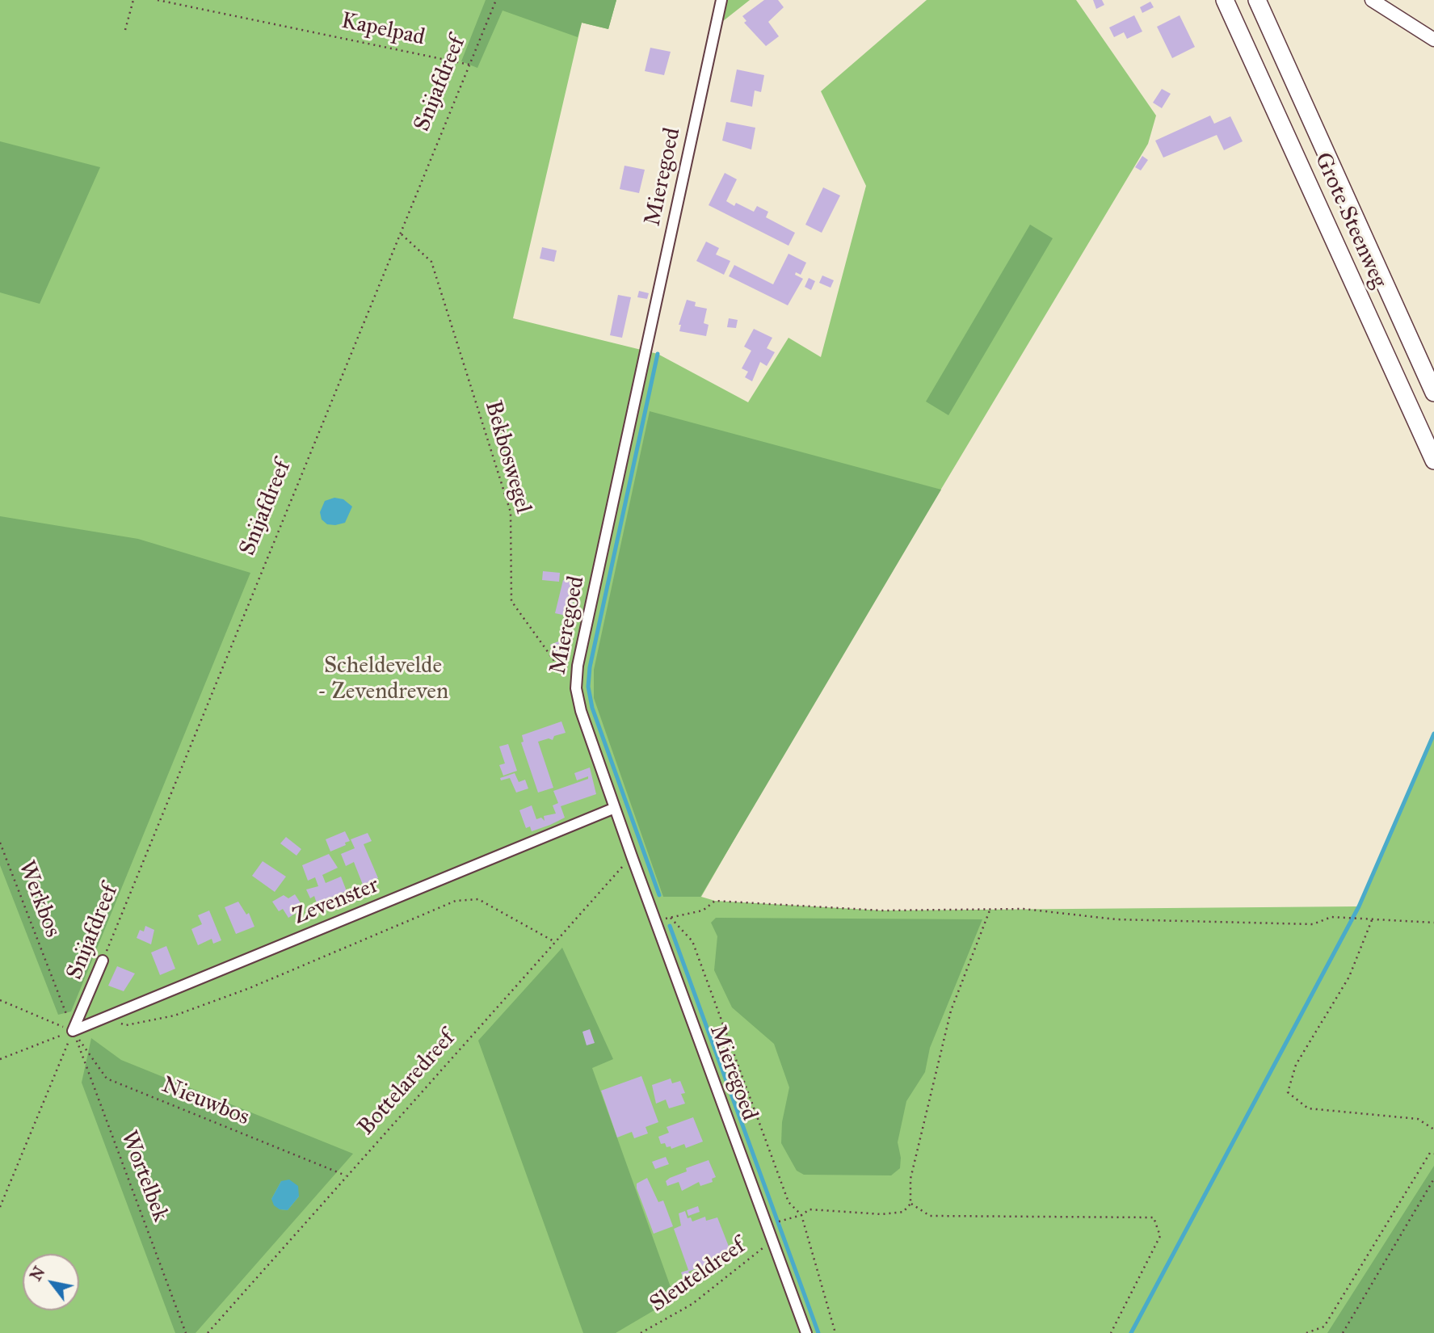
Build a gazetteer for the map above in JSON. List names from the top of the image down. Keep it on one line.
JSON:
{"streets":{"highway":["Grote Steenweg"],"street":["Snijafdreef","Mieregoed","Zevenster"],"path":["Kapelpad","Bekboswegel","Werkbos","Bottelaredreef","Nieuwbos","Wortelbek","Sleuteldreef"]},"crossings":[["Kapelpad","Snijafdreef"],["Snijafdreef","Bekboswegel"],["Snijafdreef","Werkbos"],["Snijafdreef","Zevenster"],["Snijafdreef","Nieuwbos"],["Snijafdreef","Wortelbek"],["Mieregoed","Bekboswegel"],["Mieregoed","Zevenster"],["Mieregoed","Bottelaredreef"],["Mieregoed","Sleuteldreef"],["Werkbos","Zevenster"],["Werkbos","Nieuwbos"],["Werkbos","Wortelbek"],["Zevenster","Nieuwbos"],["Zevenster","Wortelbek"],["Bottelaredreef","Nieuwbos"],["Nieuwbos","Wortelbek"]],"parks":["Scheldevelde - Zevendreven"],"north":"top left"}
